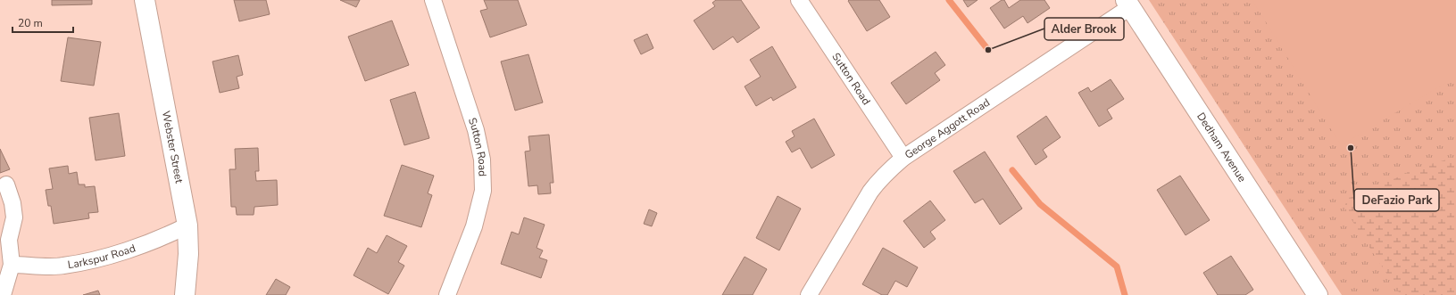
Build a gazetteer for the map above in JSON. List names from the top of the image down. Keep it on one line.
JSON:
{"streets":{"main road":["Webster Street","Dedham Avenue"],"street":["Sutton Road","George Aggott Road","Larkspur Road"]},"crossings":[["Sutton Road","George Aggott Road"],["George Aggott Road","Dedham Avenue"],["Webster Street","Larkspur Road"]],"places":["Alder Brook","DeFazio Park"],"scale_bar":"20 m"}
